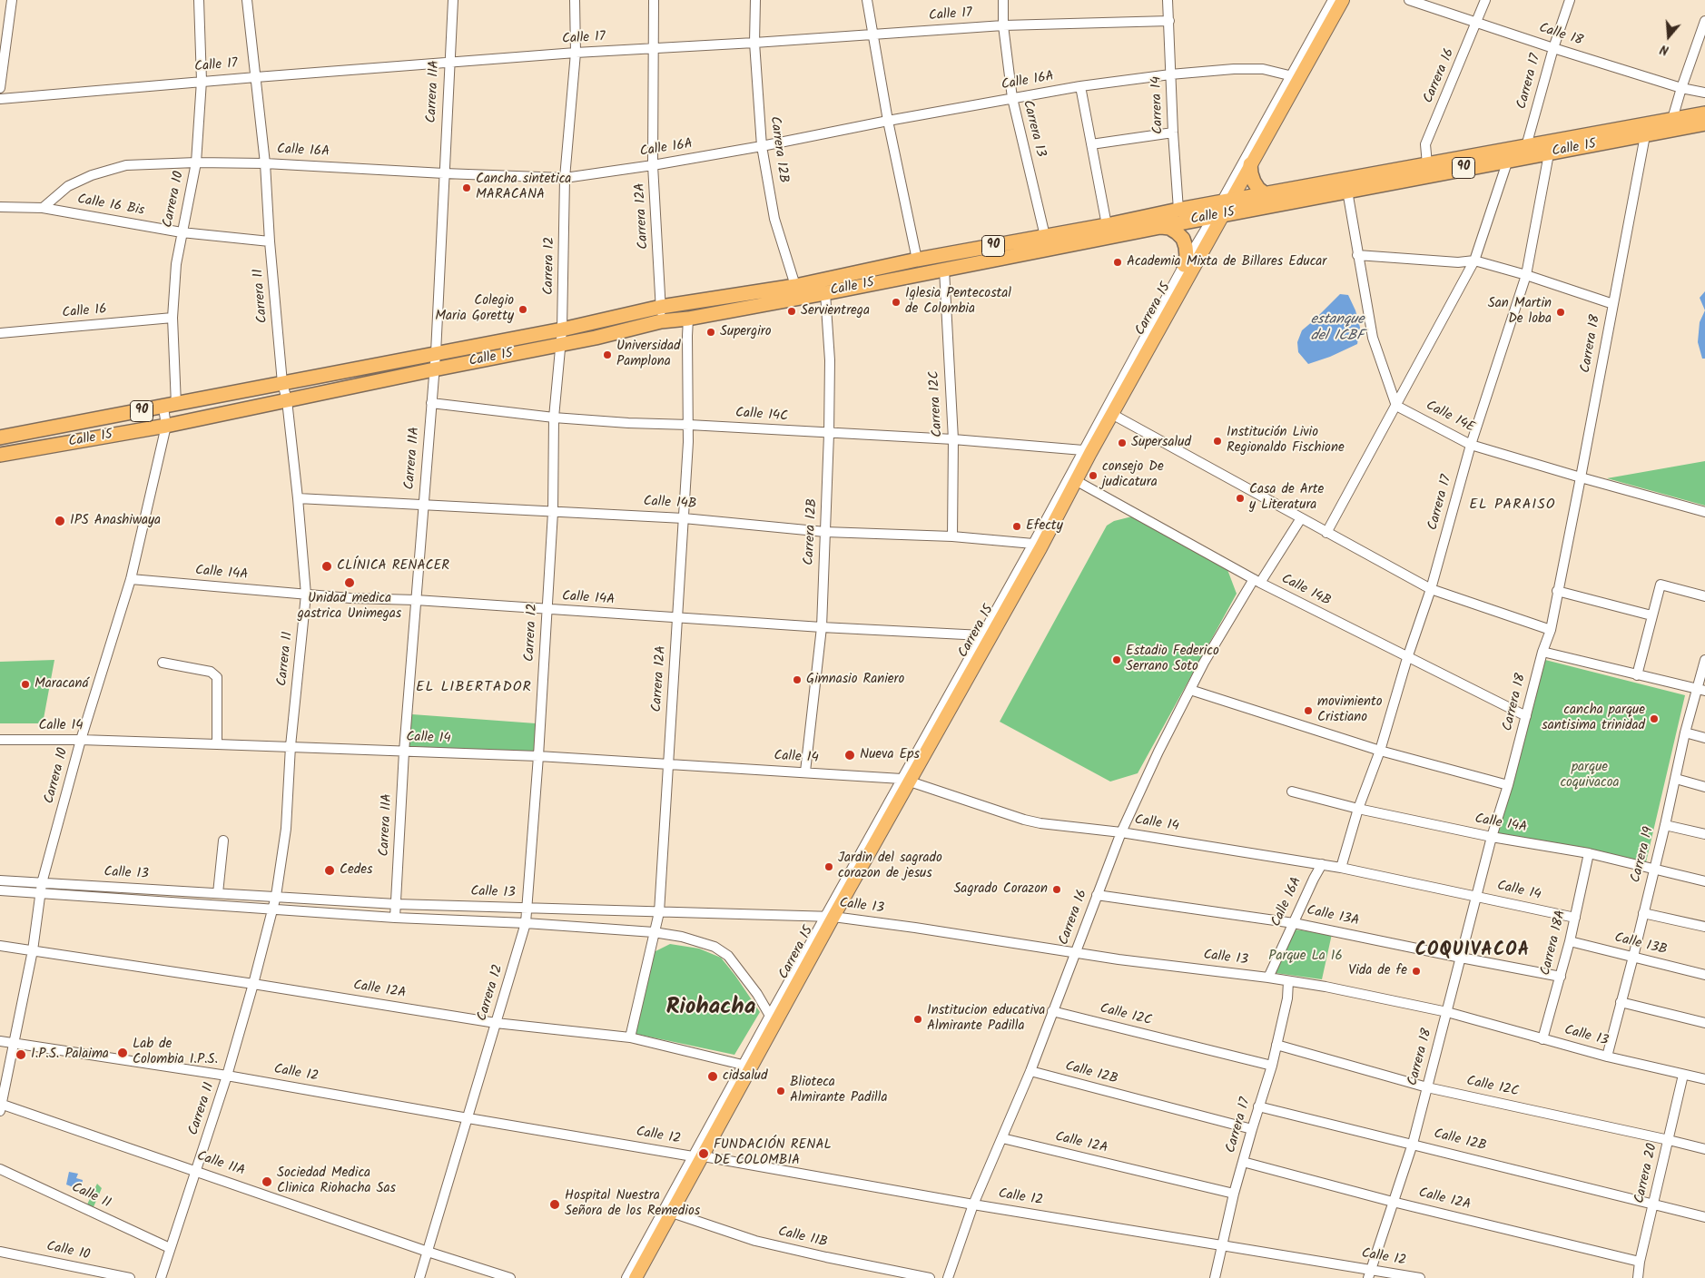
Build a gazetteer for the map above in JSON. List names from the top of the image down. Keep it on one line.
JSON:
{"streets":{"highway":["Calle 15","90"],"main road":["Carrera 15"],"street":["Calle 17","Calle 18","Carrera 16","Calle 16A","Carrera 17","Carrera 11A","Carrera 14","Carrera 13","Carrera 12B","Carrera 10","Calle 16 Bis","Carrera 12A","Carrera 12","Carrera 11","Calle 16","Carrera 18","Carrera 12C","Calle 14C","Calle 14E","Calle 14B","Calle 14A","Calle 14","Carrera 19","Calle 13","Calle 13A","Carrera 18A","Calle 13B","Calle 12A","Calle 12C","Calle 12","Calle 12B","Calle 11A","Carrera 20","Calle 11","Calle 11B","Calle 10"]},"crossings":[["Calle 17","Carrera 11A"],["Calle 17","Carrera 14"],["Calle 17","Carrera 13"],["Calle 17","Carrera 12B"],["Calle 17","Carrera 10"],["Calle 17","Carrera 12A"],["Calle 17","Carrera 12"],["Calle 17","Carrera 11"],["Calle 18","Carrera 16"],["Calle 18","Carrera 17"],["Carrera 16","Calle 15"],["Carrera 16","Calle 14B"],["Carrera 16","Calle 14"],["Carrera 16","Calle 13"],["Carrera 16","Calle 13A"],["Carrera 16","Calle 12A"],["Carrera 16","Calle 12C"],["Carrera 16","Calle 12"],["Carrera 16","Calle 12B"],["Calle 16A","Carrera 11A"],["Calle 16A","Carrera 14"],["Calle 16A","Carrera 13"],["Calle 16A","Carrera 12B"],["Calle 16A","Carrera 10"],["Calle 16A","Calle 16 Bis"],["Calle 16A","Carrera 12A"],["Calle 16A","Carrera 12"],["Calle 16A","Carrera 11"],["Calle 16A","Carrera 15"],["Calle 16A","Calle 14"],["Calle 16A","Calle 13"],["Calle 16A","Calle 13A"],["Carrera 17","Calle 15"],["Carrera 17","Calle 14E"],["Carrera 17","Calle 14B"],["Carrera 17","Calle 14A"],["Carrera 17","Calle 14"],["Carrera 17","Calle 13"],["Carrera 17","Calle 12A"],["Carrera 17","Calle 12C"],["Carrera 17","Calle 12"],["Carrera 17","Calle 12B"],["Carrera 11A","Calle 15"],["Carrera 11A","Calle 14C"],["Carrera 11A","Calle 14B"],["Carrera 11A","Calle 14A"],["Carrera 11A","Calle 14"],["Carrera 11A","Calle 13"],["Carrera 14","Calle 15"],["Carrera 13","Calle 15"],["Calle 15","Carrera 12B"],["Calle 15","Carrera 10"],["Calle 15","Carrera 12A"],["Calle 15","Carrera 12"],["Calle 15","Carrera 11"],["Calle 15","Carrera 15"],["Calle 15","Carrera 18"],["Calle 15","Carrera 12C"],["Carrera 12B","Calle 14C"],["Carrera 12B","Calle 14B"],["Carrera 12B","Calle 14A"],["Carrera 12B","Calle 14"],["Carrera 10","Calle 16 Bis"],["Carrera 10","Calle 16"],["Carrera 10","Calle 14A"],["Carrera 10","Calle 14"],["Carrera 10","Calle 13"],["Carrera 10","Calle 12A"],["Carrera 10","Calle 12"],["Carrera 10","Calle 11A"],["Calle 16 Bis","Carrera 11"],["Carrera 12A","Calle 14C"],["Carrera 12A","Calle 14B"],["Carrera 12A","Calle 14A"],["Carrera 12A","Calle 14"],["Carrera 12A","Calle 13"],["Carrera 12A","Calle 12A"],["Carrera 12","Calle 14C"],["Carrera 12","Calle 14B"],["Carrera 12","Calle 14A"],["Carrera 12","Calle 14"],["Carrera 12","Calle 13"],["Carrera 12","Calle 12A"],["Carrera 12","Calle 12"],["Carrera 12","Calle 11A"],["Carrera 11","Calle 14B"],["Carrera 11","Calle 14A"],["Carrera 11","Calle 14"],["Carrera 11","Calle 13"],["Carrera 11","Calle 12A"],["Carrera 11","Calle 12"],["Carrera 11","Calle 11A"],["Carrera 11","Calle 11"],["Carrera 15","Calle 14C"],["Carrera 15","Calle 14B"],["Carrera 15","Calle 14A"],["Carrera 15","Calle 14"],["Carrera 15","Calle 13"],["Carrera 15","Calle 12A"],["Carrera 15","Calle 12"],["Carrera 15","Calle 11B"],["Carrera 18","Calle 14E"],["Carrera 18","Calle 14B"],["Carrera 18","Calle 14A"],["Carrera 18","Calle 14"],["Carrera 18","Calle 13"],["Carrera 18","Calle 13A"],["Carrera 18","Calle 12A"],["Carrera 18","Calle 12C"],["Carrera 18","Calle 12"],["Carrera 18","Calle 12B"],["Carrera 12C","Calle 14C"],["Carrera 12C","Calle 14B"],["Calle 14A","Carrera 19"],["Calle 14A","Carrera 18A"],["Calle 14","Carrera 18A"],["Carrera 19","Calle 13"],["Carrera 19","Calle 13B"],["Calle 13","Carrera 18A"],["Calle 13","Carrera 20"],["Calle 13A","Carrera 18A"],["Carrera 18A","Calle 13B"],["Calle 12A","Carrera 20"],["Calle 12C","Carrera 20"],["Calle 12B","Carrera 20"]],"districts":["EL PARAISO","EL LIBERTADOR","COQUIVACOA","Riohacha"],"water":["estanque del ICBF"],"parks":["parque coquivacoa","Parque La 16"],"places":["Cancha sintetica MARACANA","Academia Mixta de Billares Educar","Iglesia Pentecostal de Colombia","Colegio Maria Goretty","Servientrega","San Martin De loba","Supergiro","Universidad Pamplona","Institución Livio Regionaldo Fischione","Supersalud","consejo De judicatura","Casa de Arte y Literatura","IPS Anashiwaya","Efecty","CLÍNICA RENACER","Unidad medica gastrica Unimegas","Estadio Federico Serrano Soto","Gimnasio Raniero","Maracaná","movimiento Cristiano","cancha parque santisima trinidad","Nueva Eps","Jardin del sagrado corazon de jesus","Cedes","Sagrado Corazon","Vida de fe","Institucion educativa Almirante Padilla","Lab de Colombia I.P.S.","I.P.S. Palaima","cidsalud","Blioteca Almirante Padilla","FUNDACIÓN RENAL DE COLOMBIA","Sociedad Medica Clinica Riohacha Sas","Hospital Nuestra Señora de los Remedios"],"north":"bottom"}
